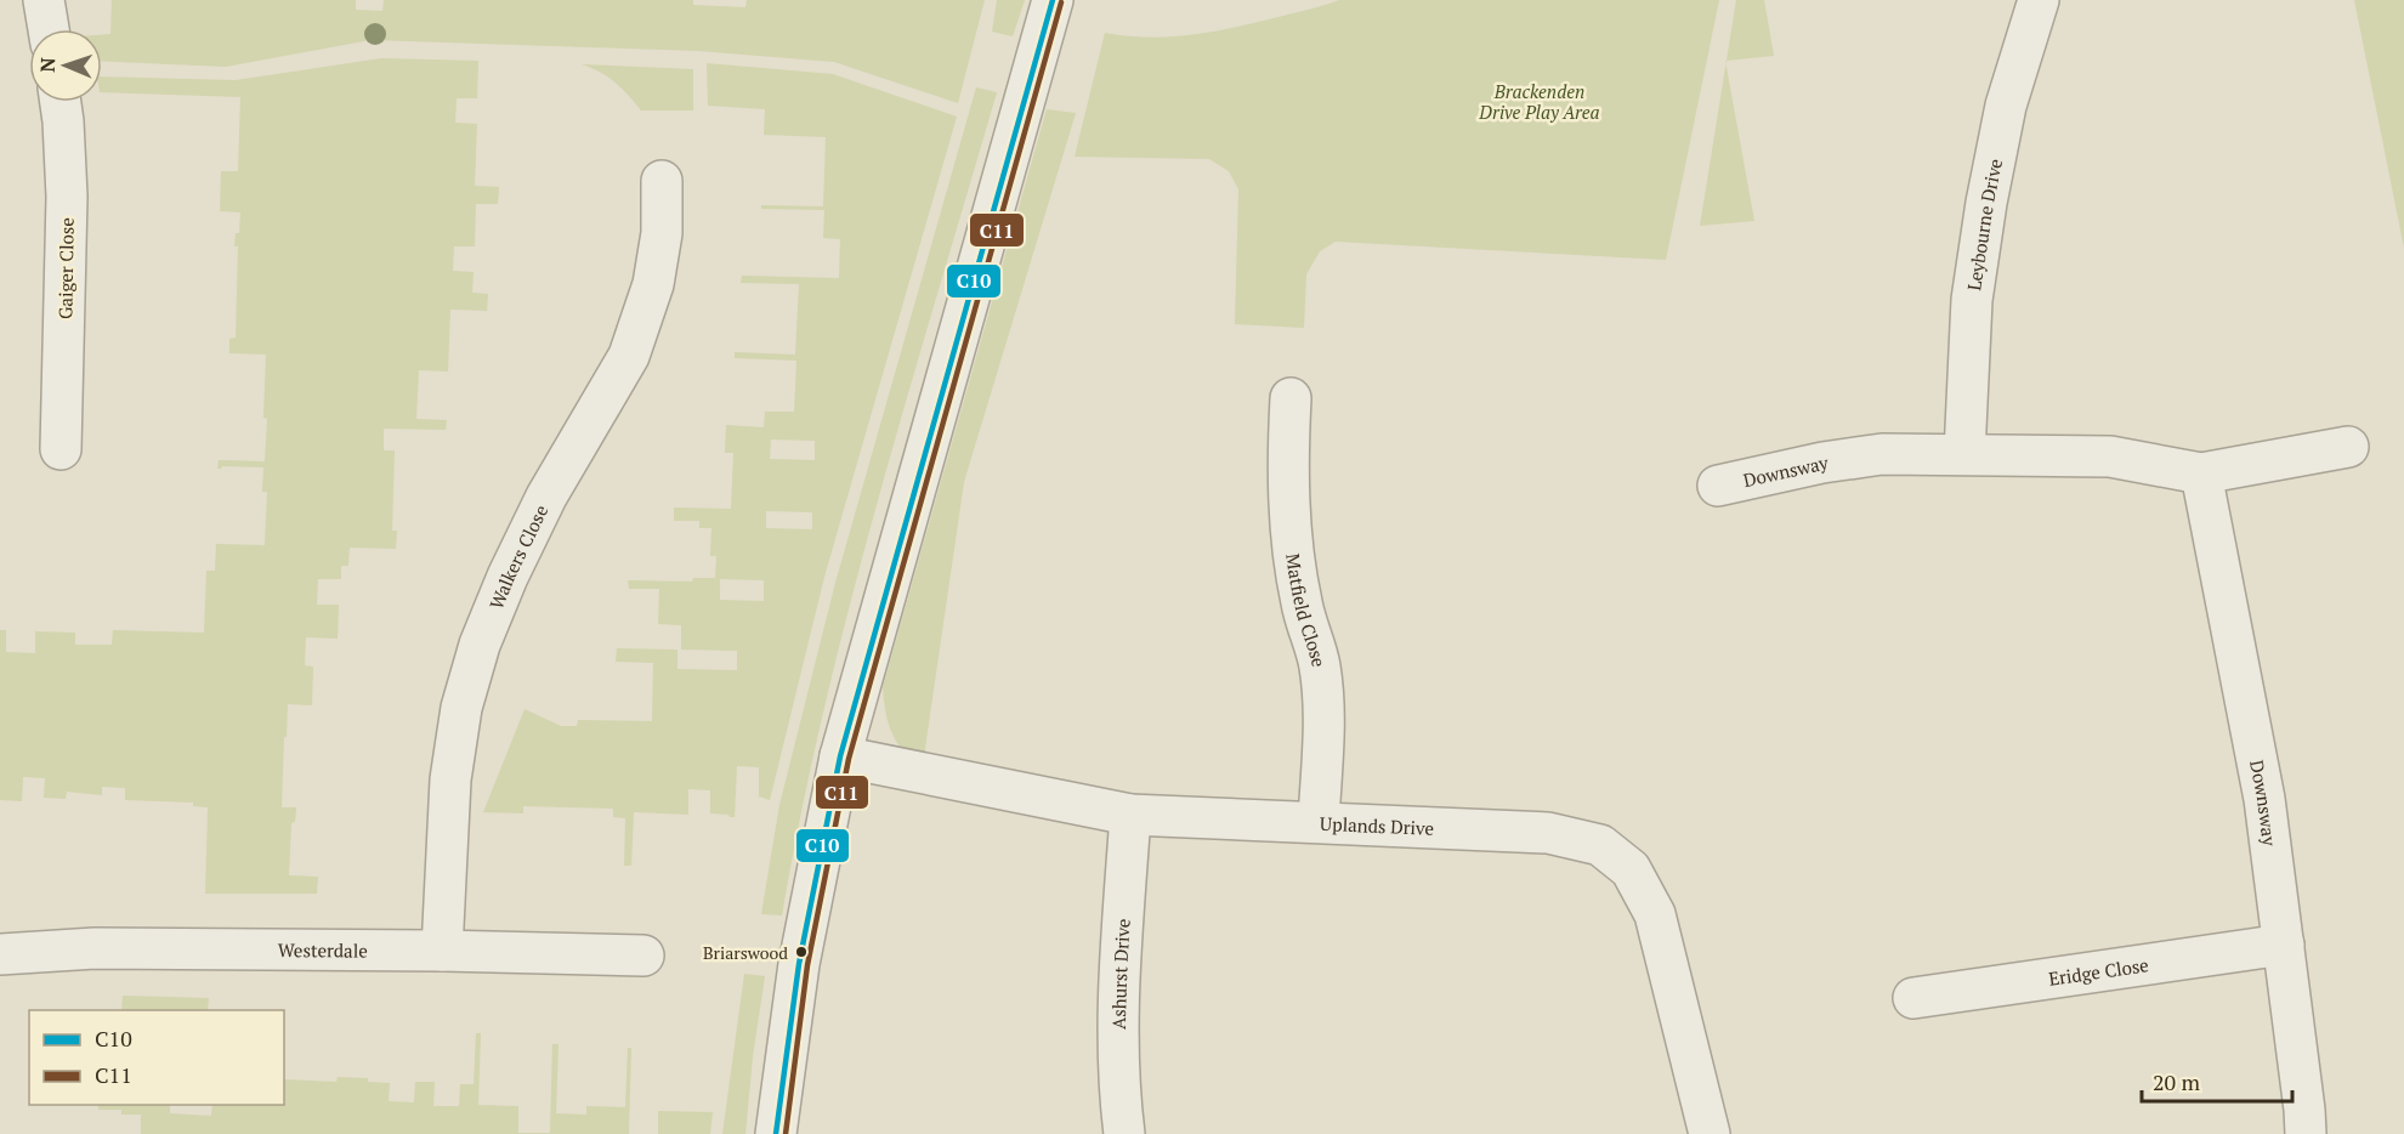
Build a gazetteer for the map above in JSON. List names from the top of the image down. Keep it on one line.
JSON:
{"streets":{"street":["Leybourne Drive","Gaiger Close","Downsway","Walkers Close","Matfield Close","Uplands Drive","Westerdale","Eridge Close","Ashurst Drive"]},"crossings":[["Leybourne Drive","Downsway"],["Downsway","Eridge Close"],["Walkers Close","Westerdale"],["Matfield Close","Uplands Drive"],["Uplands Drive","Ashurst Drive"]],"parks":["Brackenden Drive Play Area"],"places":["Briarswood"],"lines":["transit line C10","transit line C11"],"legend":["C10","C11"],"scale_bar":"20 m","north":"left"}
